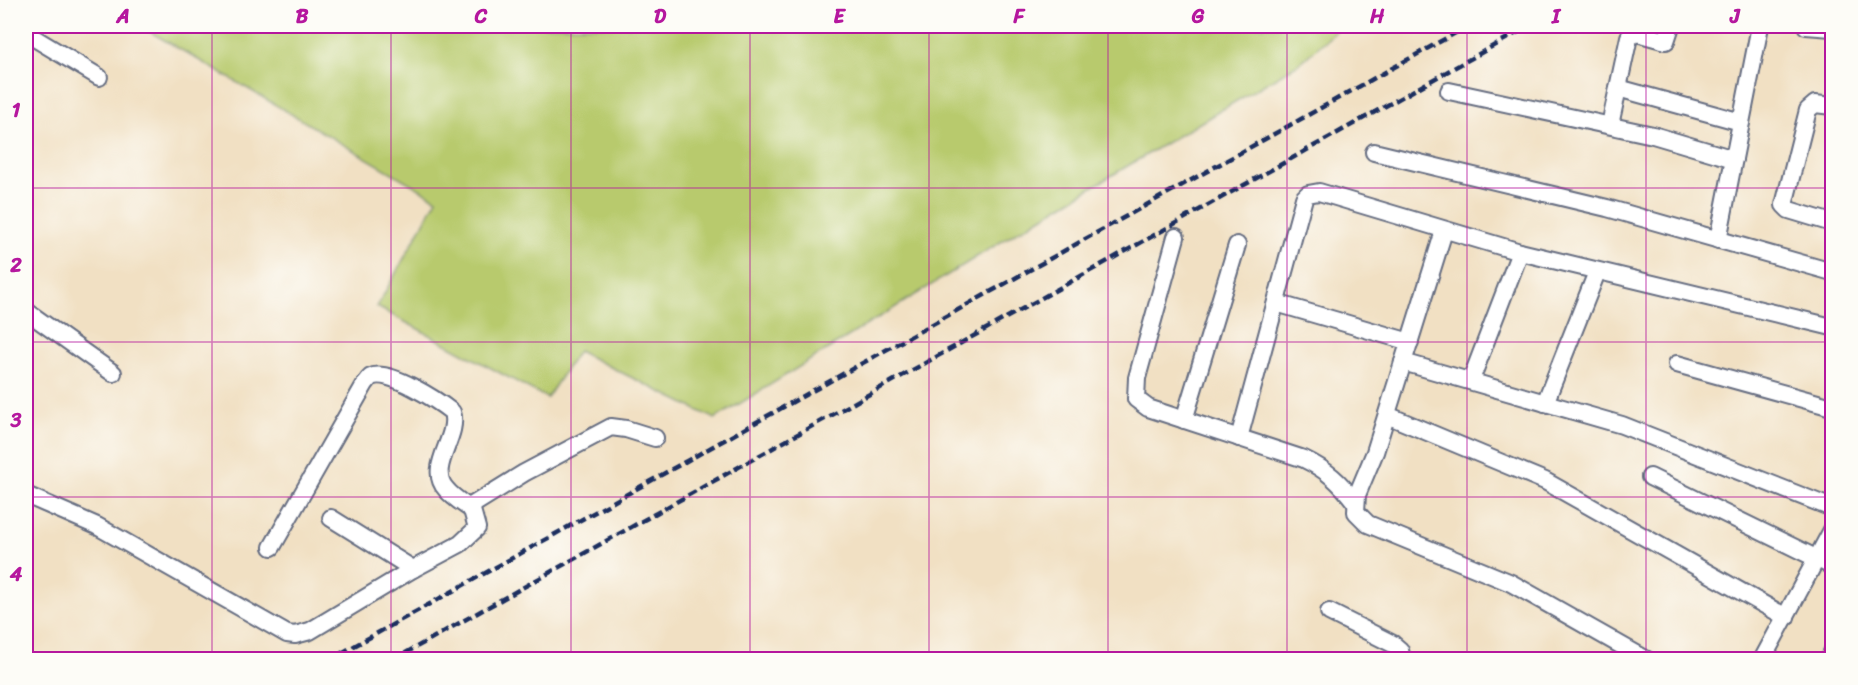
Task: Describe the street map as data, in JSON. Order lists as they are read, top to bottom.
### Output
{
  "grid": {
    "columns": [
      "A",
      "B",
      "C",
      "D",
      "E",
      "F",
      "G",
      "H",
      "I",
      "J"
    ],
    "rows": [
      "1",
      "2",
      "3",
      "4"
    ]
  }
}
